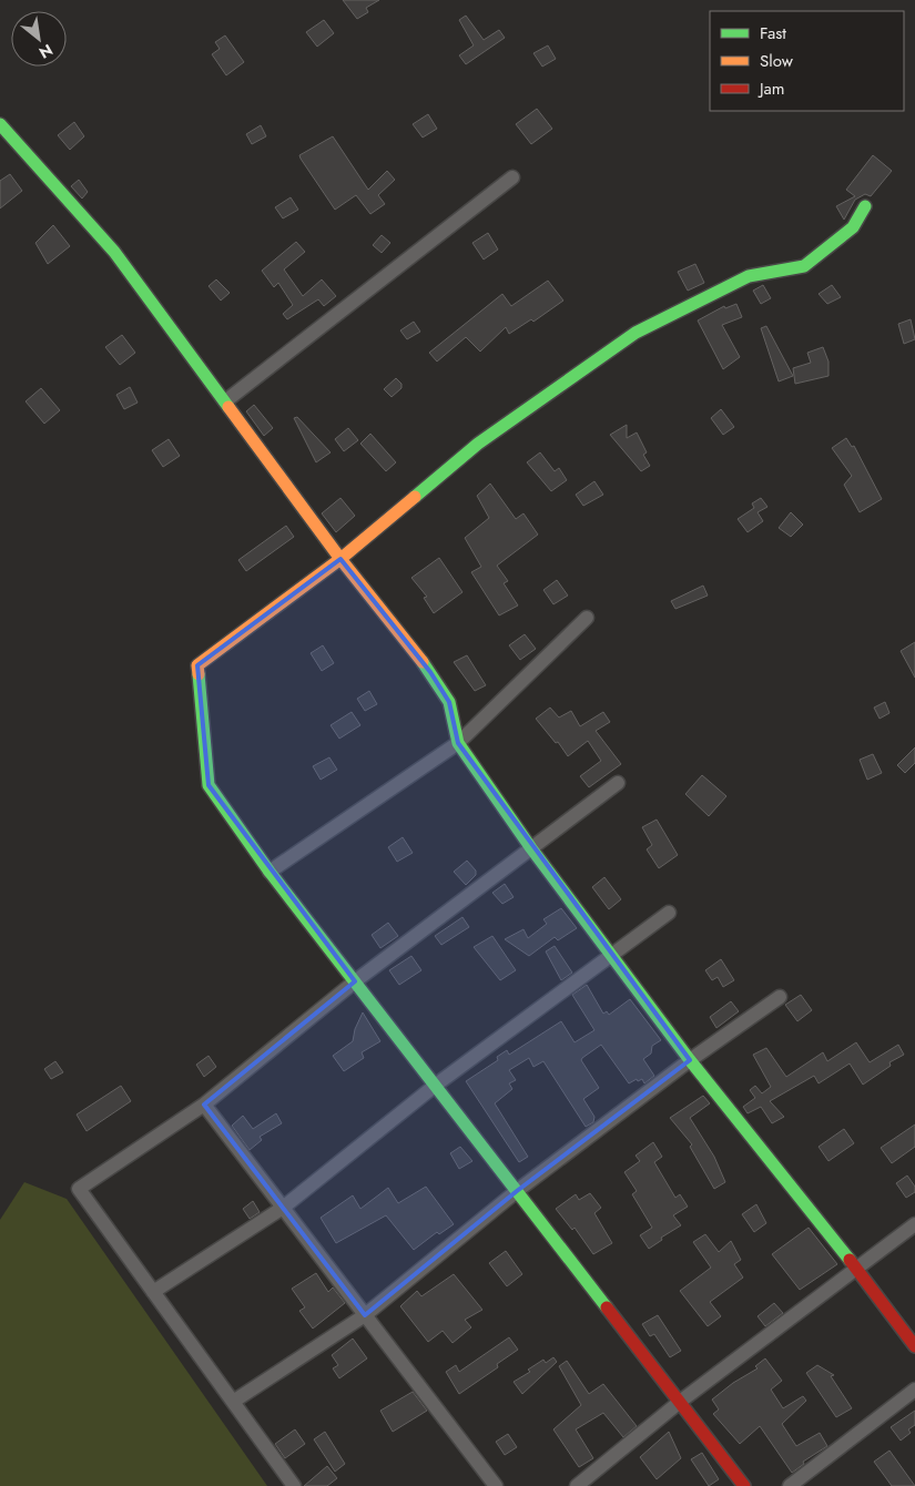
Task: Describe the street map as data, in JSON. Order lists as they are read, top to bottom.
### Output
{
  "legend": ["Fast", "Slow", "Jam"],
  "north": "bottom right"
}
